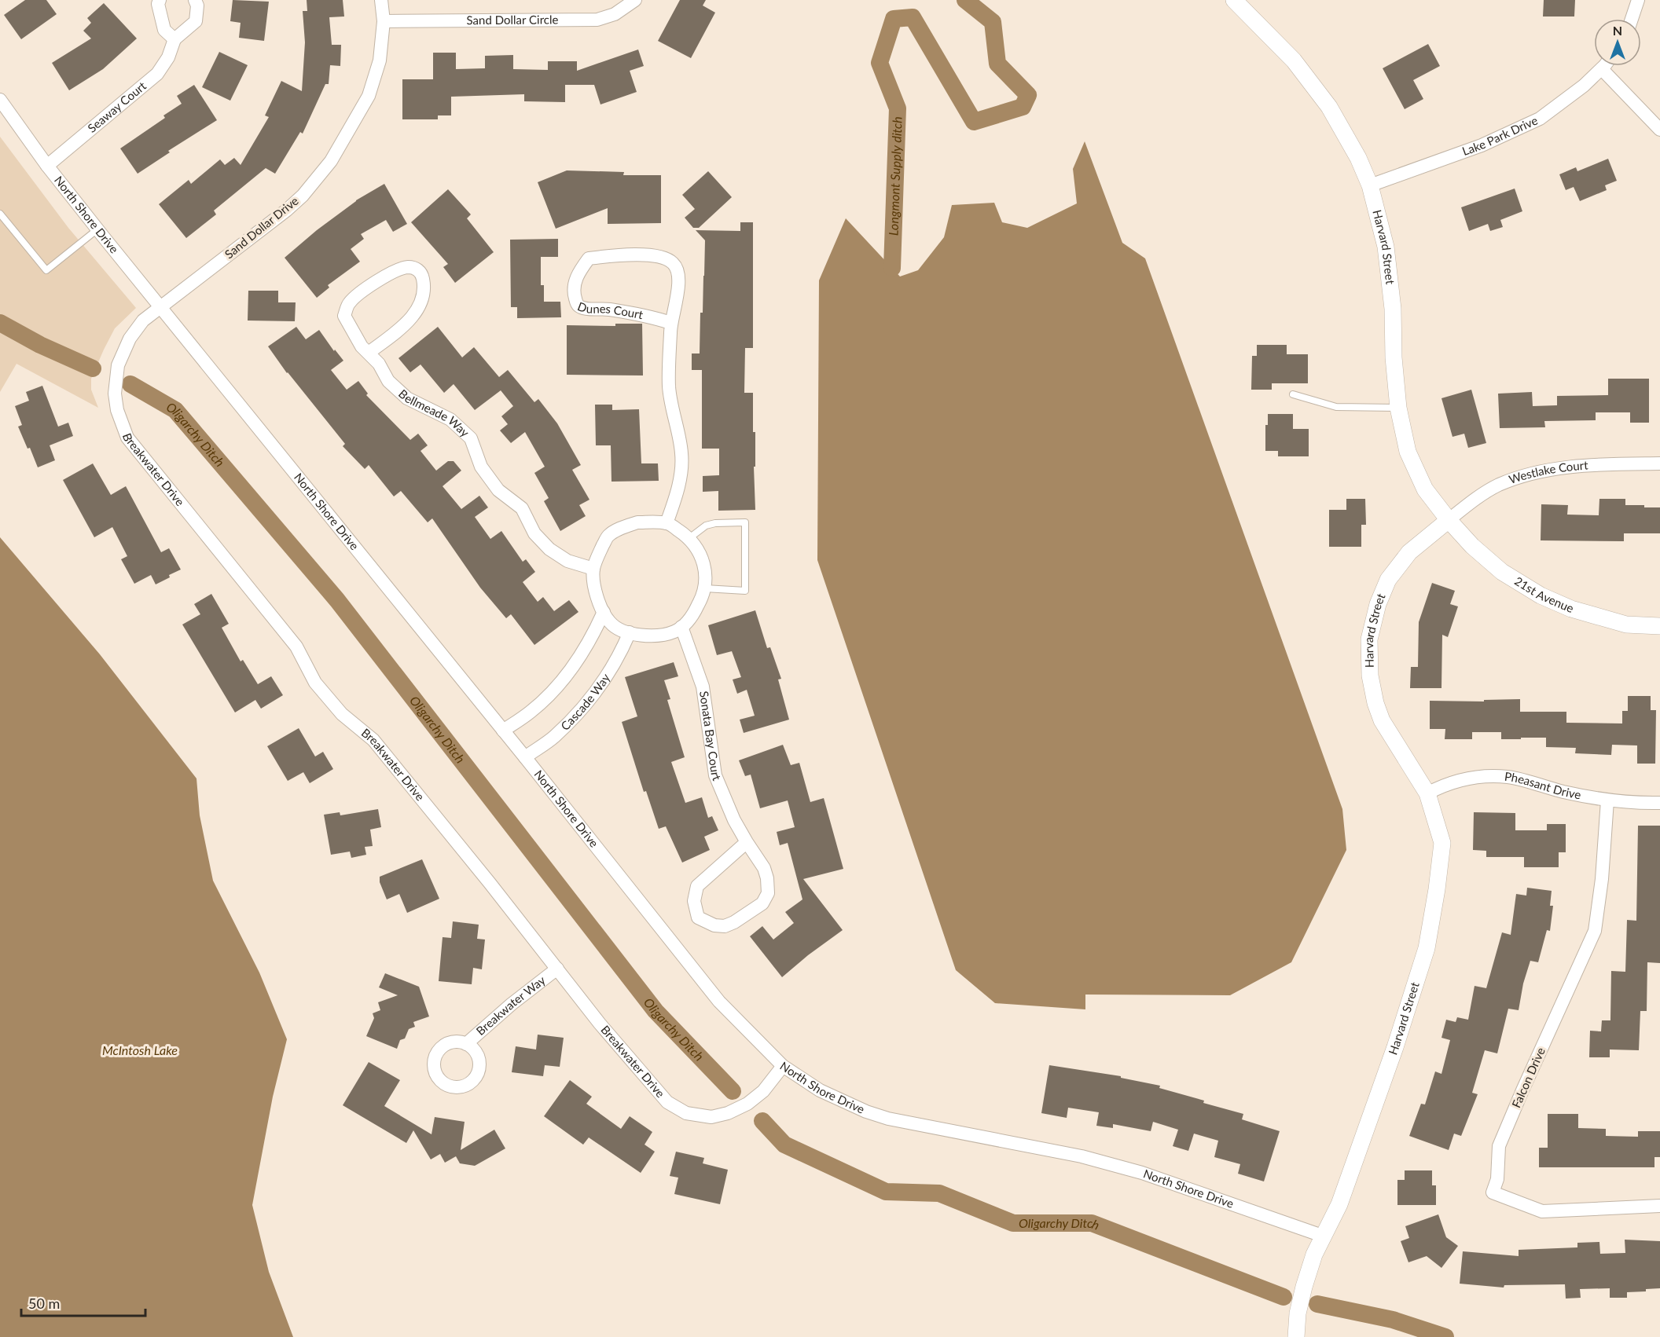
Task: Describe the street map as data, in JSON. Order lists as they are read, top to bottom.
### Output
{
  "streets": {
    "street": [
      "Sand Dollar Circle",
      "Seaway Court",
      "Lake Park Drive",
      "North Shore Drive",
      "Sand Dollar Drive",
      "Harvard Street",
      "Dunes Court",
      "Bellmeade Way",
      "Breakwater Drive",
      "Westlake Court",
      "21st Avenue",
      "Cascade Way",
      "Sonata Bay Court",
      "Pheasant Drive",
      "Breakwater Way",
      "Falcon Drive"
    ]
  },
  "crossings": [
    ["Sand Dollar Circle", "Sand Dollar Drive"],
    ["Seaway Court", "North Shore Drive"],
    ["Lake Park Drive", "Harvard Street"],
    ["North Shore Drive", "Sand Dollar Drive"],
    ["North Shore Drive", "Harvard Street"],
    ["North Shore Drive", "Breakwater Drive"],
    ["North Shore Drive", "Cascade Way"],
    ["Sand Dollar Drive", "Breakwater Drive"],
    ["Harvard Street", "Westlake Court"],
    ["Harvard Street", "21st Avenue"],
    ["Harvard Street", "Pheasant Drive"],
    ["Dunes Court", "Bellmeade Way"],
    ["Dunes Court", "Cascade Way"],
    ["Dunes Court", "Sonata Bay Court"],
    ["Bellmeade Way", "Cascade Way"],
    ["Bellmeade Way", "Sonata Bay Court"],
    ["Breakwater Drive", "Breakwater Way"],
    ["Westlake Court", "21st Avenue"],
    ["Cascade Way", "Sonata Bay Court"],
    ["Pheasant Drive", "Falcon Drive"]
  ],
  "water": ["Longmont Supply ditch", "Oligarchy Ditch", "McIntosh Lake"],
  "scale_bar": "50 m",
  "north": "top"
}
